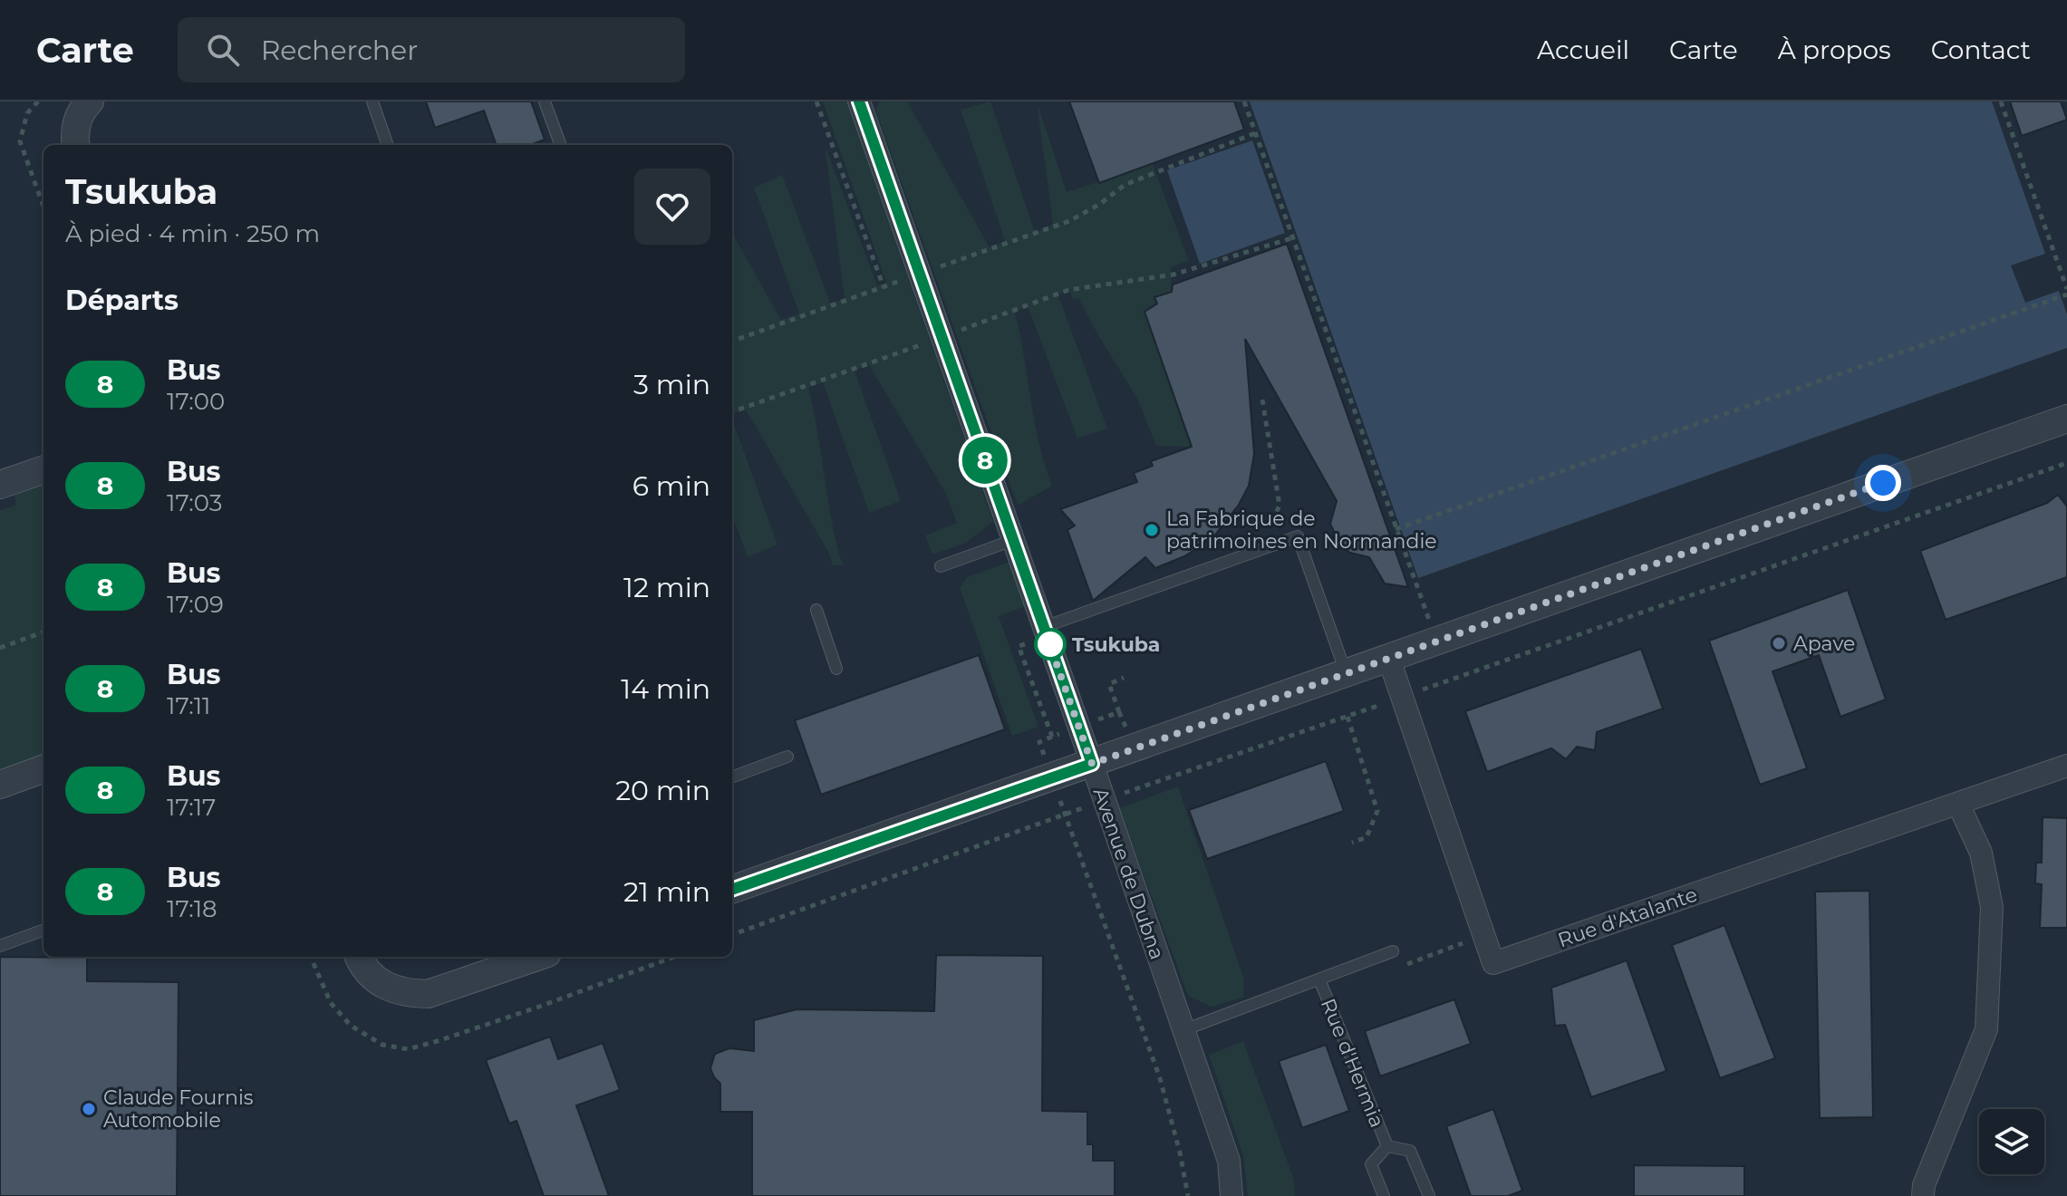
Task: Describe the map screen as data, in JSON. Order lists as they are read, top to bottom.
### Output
{
  "streets": {
    "street": ["Avenue de Dubna", "Rue d'Atalante"],
    "lane": ["Rue d'Hermia"]
  },
  "places": [
    "La Fabrique de patrimoines en Normandie",
    "Apave",
    "Tsukuba",
    "Claude Fournis Automobile"
  ],
  "lines": ["bus line 8"],
  "page": {
    "header": "Carte",
    "search": "Rechercher",
    "nav": [
      "Accueil",
      "Carte",
      "À propos",
      "Contact"
    ],
    "on_map": "8",
    "heading": [
      ["Tsukuba", "À pied · 4 min · 250 m"],
      "Départs"
    ],
    "list": [
      {
        "mark": "8",
        "name": "Bus",
        "note": "17:00",
        "value": "3 min"
      },
      {
        "mark": "8",
        "name": "Bus",
        "note": "17:03",
        "value": "6 min"
      },
      {
        "mark": "8",
        "name": "Bus",
        "note": "17:09",
        "value": "12 min"
      },
      {
        "mark": "8",
        "name": "Bus",
        "note": "17:11",
        "value": "14 min"
      },
      {
        "mark": "8",
        "name": "Bus",
        "note": "17:17",
        "value": "20 min"
      },
      {
        "mark": "8",
        "name": "Bus",
        "note": "17:18",
        "value": "21 min"
      }
    ]
  }
}
